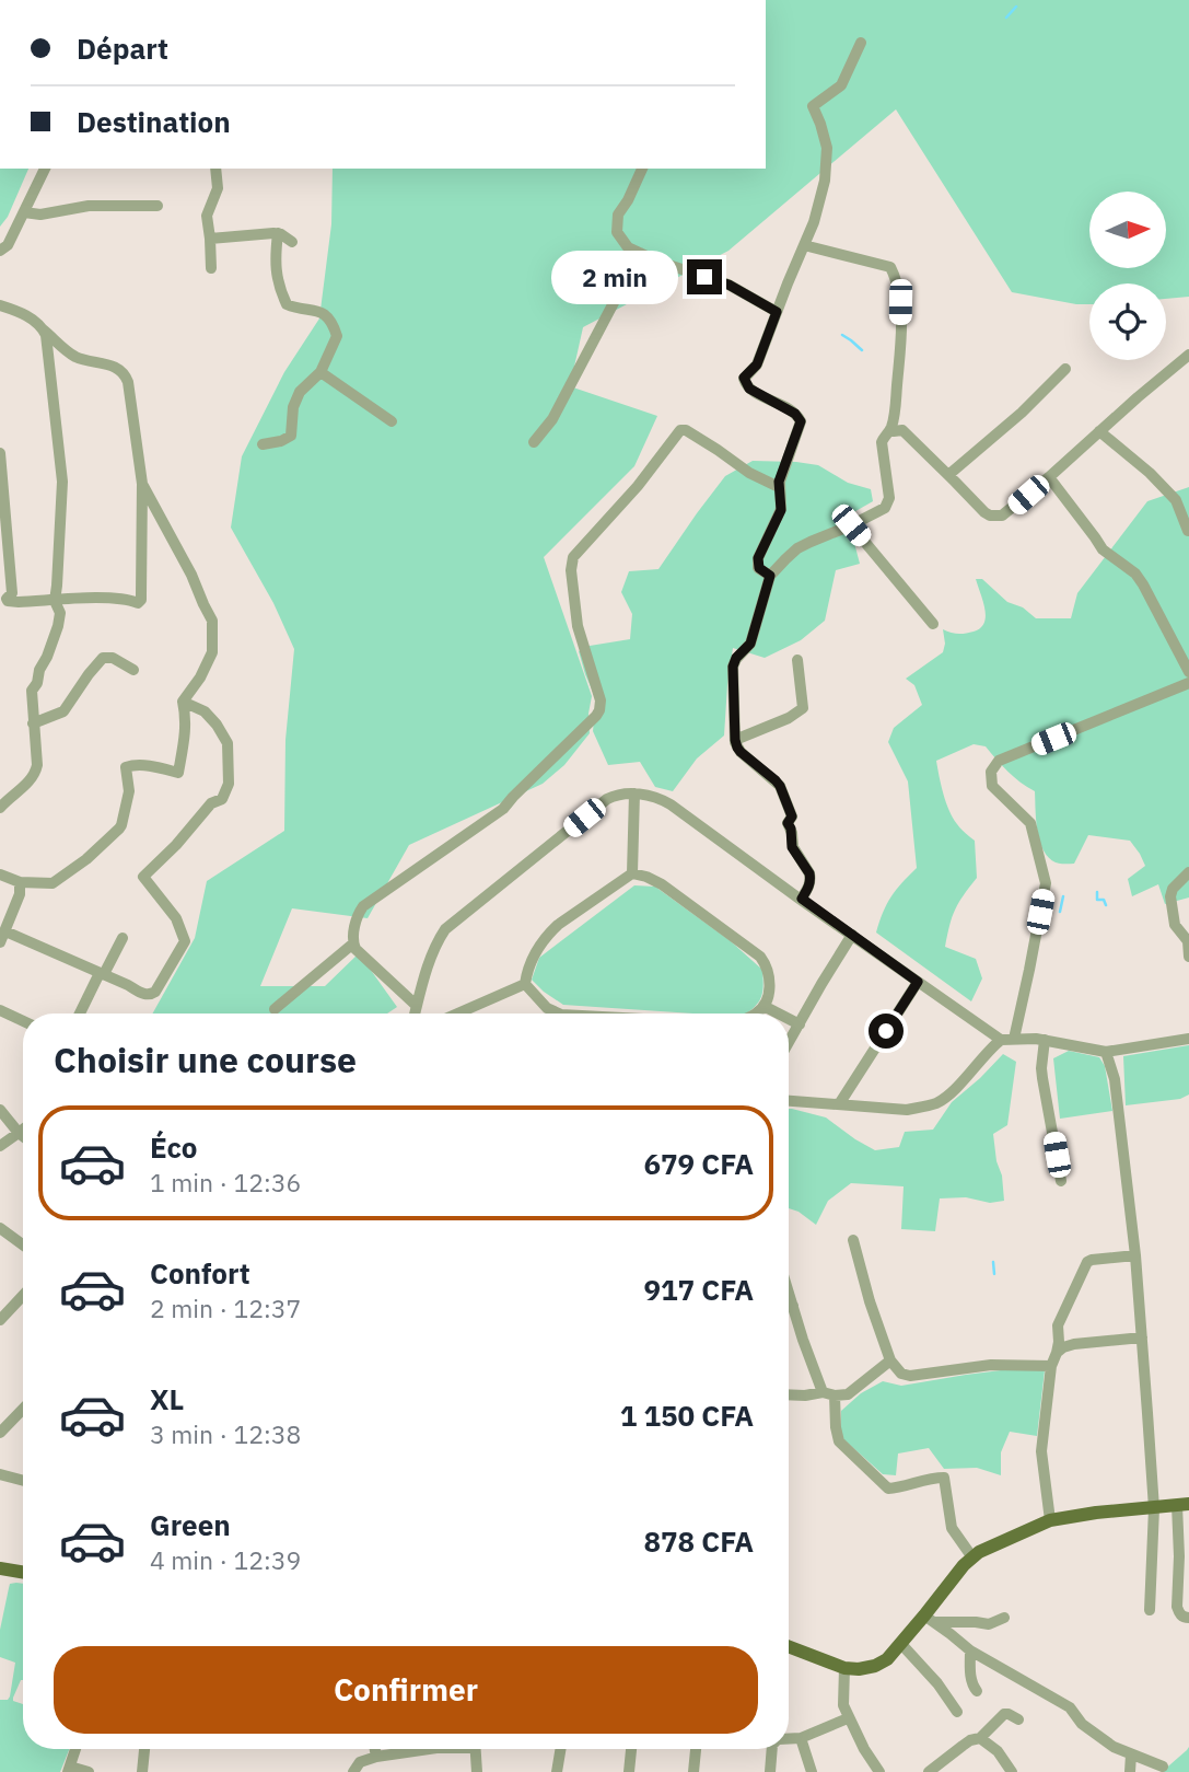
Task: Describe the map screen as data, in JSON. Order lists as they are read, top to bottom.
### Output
{
  "north": "right",
  "page": {
    "banner": ["Départ", "Destination"],
    "bubble": "2 min",
    "heading": "Choisir une course",
    "list": [
      {
        "name": "Éco",
        "note": "1 min · 12:36",
        "value": "679 CFA"
      },
      {
        "name": "Confort",
        "note": "2 min · 12:37",
        "value": "917 CFA"
      },
      {
        "name": "XL",
        "note": "3 min · 12:38",
        "value": "1 150 CFA"
      },
      {
        "name": "Green",
        "note": "4 min · 12:39",
        "value": "878 CFA"
      }
    ],
    "buttons": "Confirmer"
  }
}
